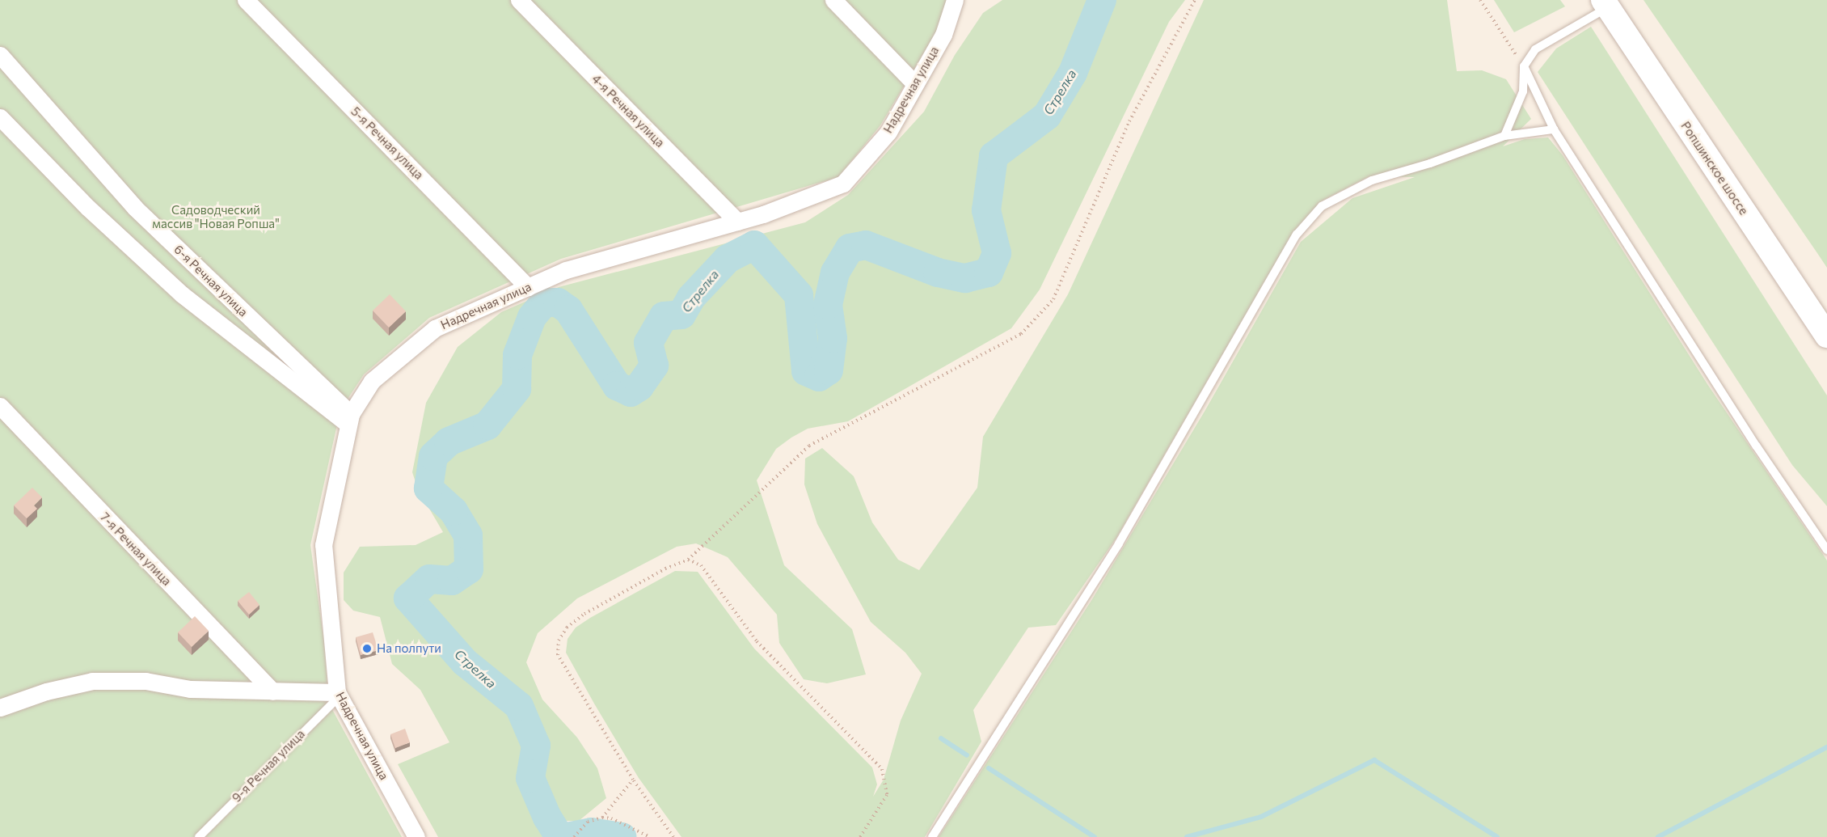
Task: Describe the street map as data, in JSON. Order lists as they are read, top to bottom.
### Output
{
  "streets": {
    "main road": ["Ропшинское шоссе"],
    "street": [
      "Надречная улица",
      "4-я Речная улица",
      "5-я Речная улица",
      "6-я Речная улица",
      "7-я Речная улица"
    ],
    "lane": ["9-я Речная улица"]
  },
  "crossings": [
    ["Надречная улица", "4-я Речная улица"],
    ["Надречная улица", "5-я Речная улица"],
    ["Надречная улица", "6-я Речная улица"],
    ["Надречная улица", "9-я Речная улица"]
  ],
  "water": ["Стрелка"],
  "parks": ["Садоводческий массив \"Новая Ропша\""],
  "places": ["На полпути"]
}
